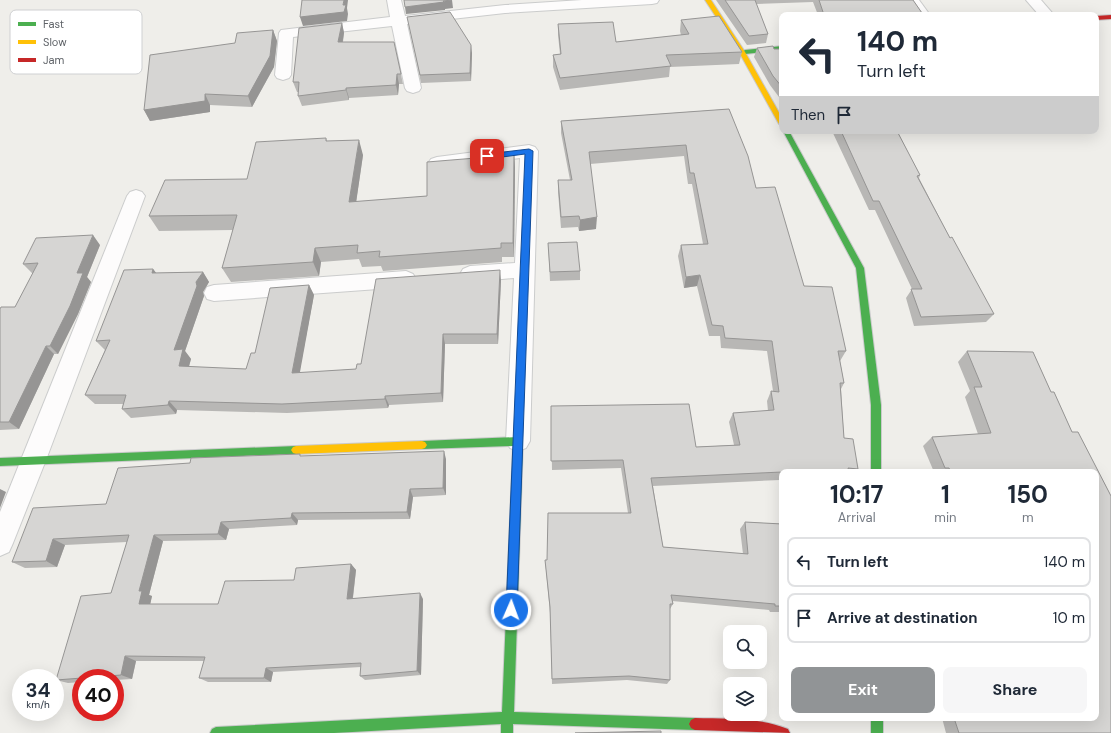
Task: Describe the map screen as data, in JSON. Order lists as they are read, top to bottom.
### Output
{
  "legend": ["Fast", "Slow", "Jam"],
  "page": {
    "turn": ["140 m", "Turn left"],
    "then": "Then",
    "eta": [
      "10:17",
      "Arrival",
      "1",
      "min",
      "150",
      "m"
    ],
    "list": [
      {
        "name": "Turn left",
        "value": "140 m"
      },
      {
        "name": "Arrive at destination",
        "value": "10 m"
      }
    ],
    "buttons": ["Exit", "Share"],
    "speed": "34 km/h",
    "limit": "40"
  }
}
